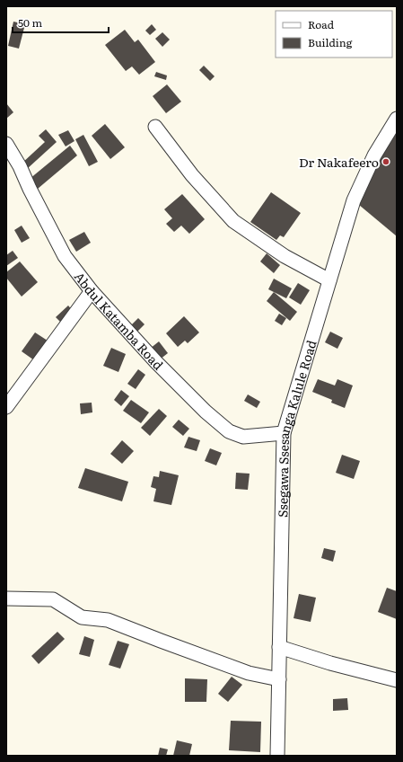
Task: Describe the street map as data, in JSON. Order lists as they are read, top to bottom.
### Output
{
  "streets": {
    "street": ["Abdul Katamba Road", "Ssegawa Ssesanga Kalule Road"]
  },
  "crossings": [
    ["Abdul Katamba Road", "Ssegawa Ssesanga Kalule Road"]
  ],
  "places": ["Dr Nakafeero"],
  "legend": ["Road", "Building"],
  "scale_bar": "50 m"
}
